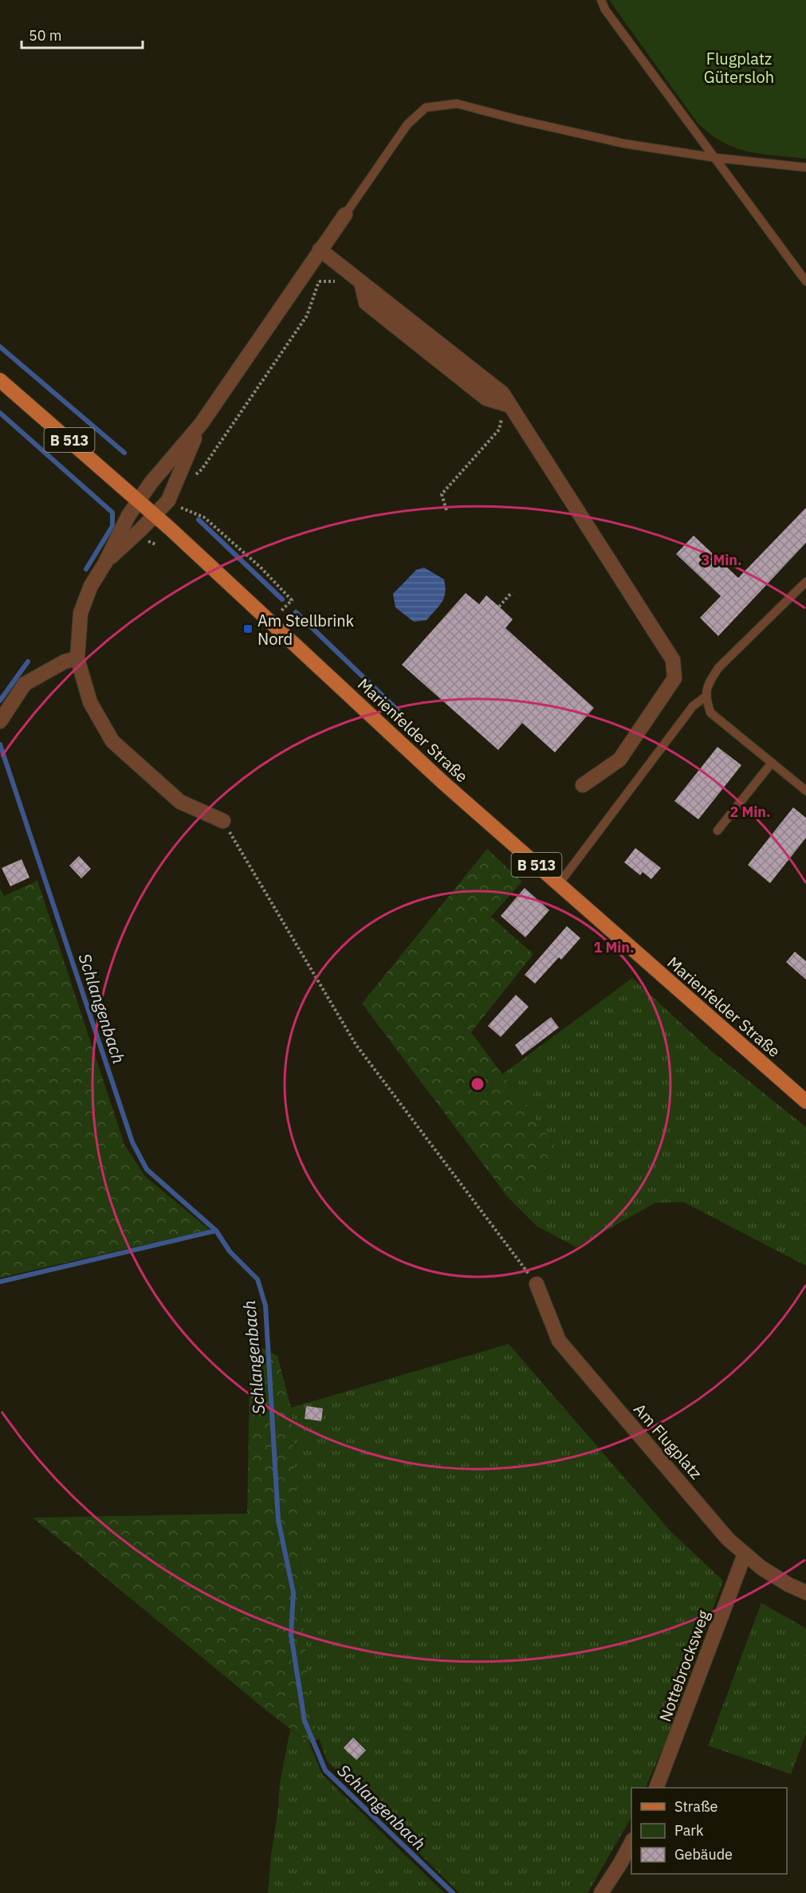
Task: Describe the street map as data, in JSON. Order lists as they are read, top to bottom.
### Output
{
  "streets": {
    "main road": ["B 513", "Marienfelder Straße"],
    "street": ["Am Flugplatz", "Nottebrocksweg"]
  },
  "crossings": [
    ["Am Flugplatz", "Nottebrocksweg"]
  ],
  "water": ["Schlangenbach"],
  "parks": ["Flugplatz Gütersloh"],
  "places": {
    "transit": ["Am Stellbrink Nord"]
  },
  "legend": ["Straße", "Park", "Gebäude"],
  "scale_bar": "50 m",
  "rings": ["3 Min.", "2 Min.", "1 Min."]
}
